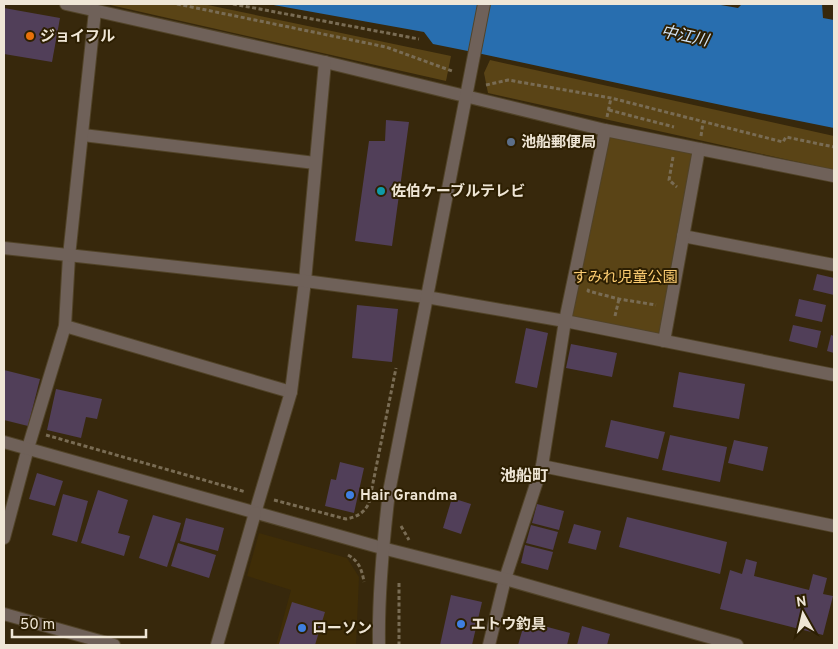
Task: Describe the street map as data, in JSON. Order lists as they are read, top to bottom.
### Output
{
  "districts": ["池船町"],
  "water": ["中江川"],
  "parks": ["すみれ児童公園"],
  "places": [
    "ジョイフル",
    "池船郵便局",
    "佐伯ケーブルテレビ",
    "Hair Grandma",
    "エトウ釣具",
    "ローソン"
  ],
  "scale_bar": "50 m",
  "north": "top"
}
